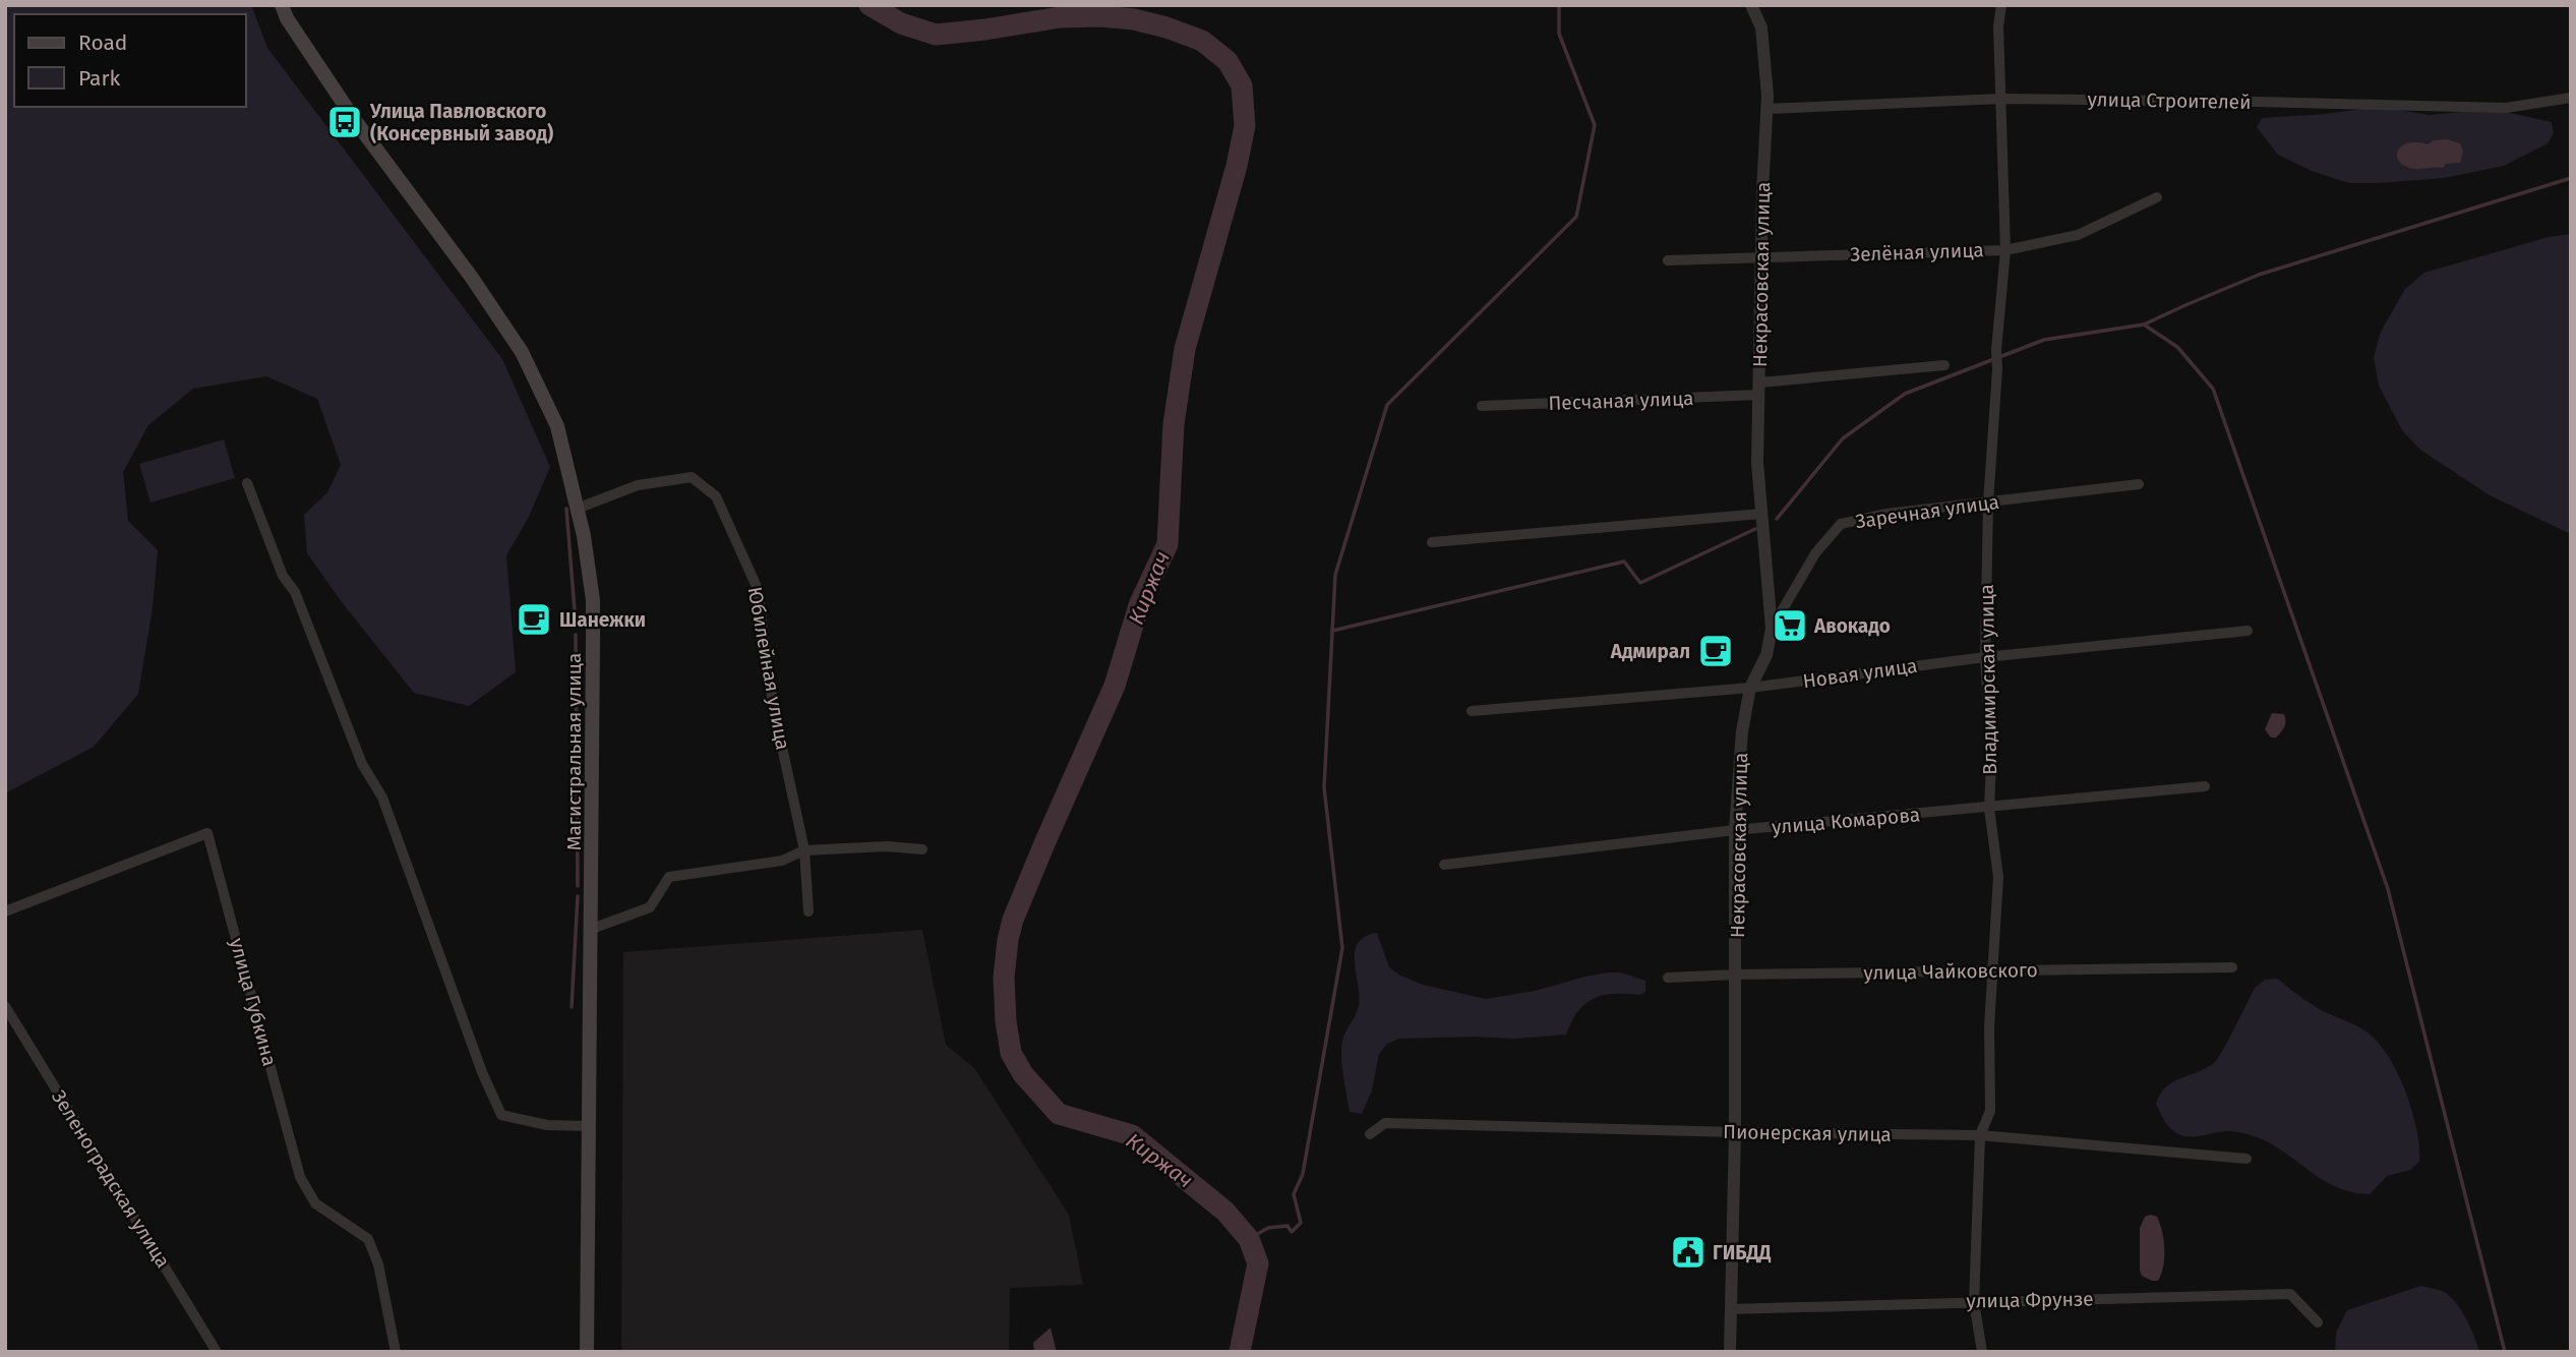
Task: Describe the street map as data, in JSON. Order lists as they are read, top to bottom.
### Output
{
  "streets": {
    "main road": ["Магистральная улица"],
    "street": [
      "улица Строителей",
      "Зелёная улица",
      "Некрасовская улица",
      "Песчаная улица",
      "Заречная улица",
      "Юбилейная улица",
      "Новая улица",
      "Владимирская улица",
      "улица Комарова",
      "улица Чайковского",
      "улица Губкина",
      "Пионерская улица",
      "Зеленоградская улица",
      "улица Фрунзе"
    ]
  },
  "crossings": [
    ["улица Строителей", "Некрасовская улица"],
    ["улица Строителей", "Владимирская улица"],
    ["Зелёная улица", "Некрасовская улица"],
    ["Зелёная улица", "Владимирская улица"],
    ["Некрасовская улица", "Песчаная улица"],
    ["Некрасовская улица", "Заречная улица"],
    ["Некрасовская улица", "Новая улица"],
    ["Некрасовская улица", "улица Комарова"],
    ["Некрасовская улица", "улица Чайковского"],
    ["Некрасовская улица", "Пионерская улица"],
    ["Некрасовская улица", "улица Фрунзе"],
    ["Заречная улица", "Владимирская улица"],
    ["Юбилейная улица", "Магистральная улица"],
    ["Новая улица", "Владимирская улица"],
    ["Владимирская улица", "улица Комарова"],
    ["Владимирская улица", "улица Чайковского"],
    ["Владимирская улица", "Пионерская улица"],
    ["Владимирская улица", "улица Фрунзе"]
  ],
  "water": ["Киржач"],
  "places": {
    "bus stop": ["Улица Павловского (Консервный завод)"],
    "cafe": ["Шанежки", "Адмирал"],
    "supermarket": ["Авокадо"],
    "public building": ["ГИБДД"]
  },
  "legend": ["Road", "Park"]
}
